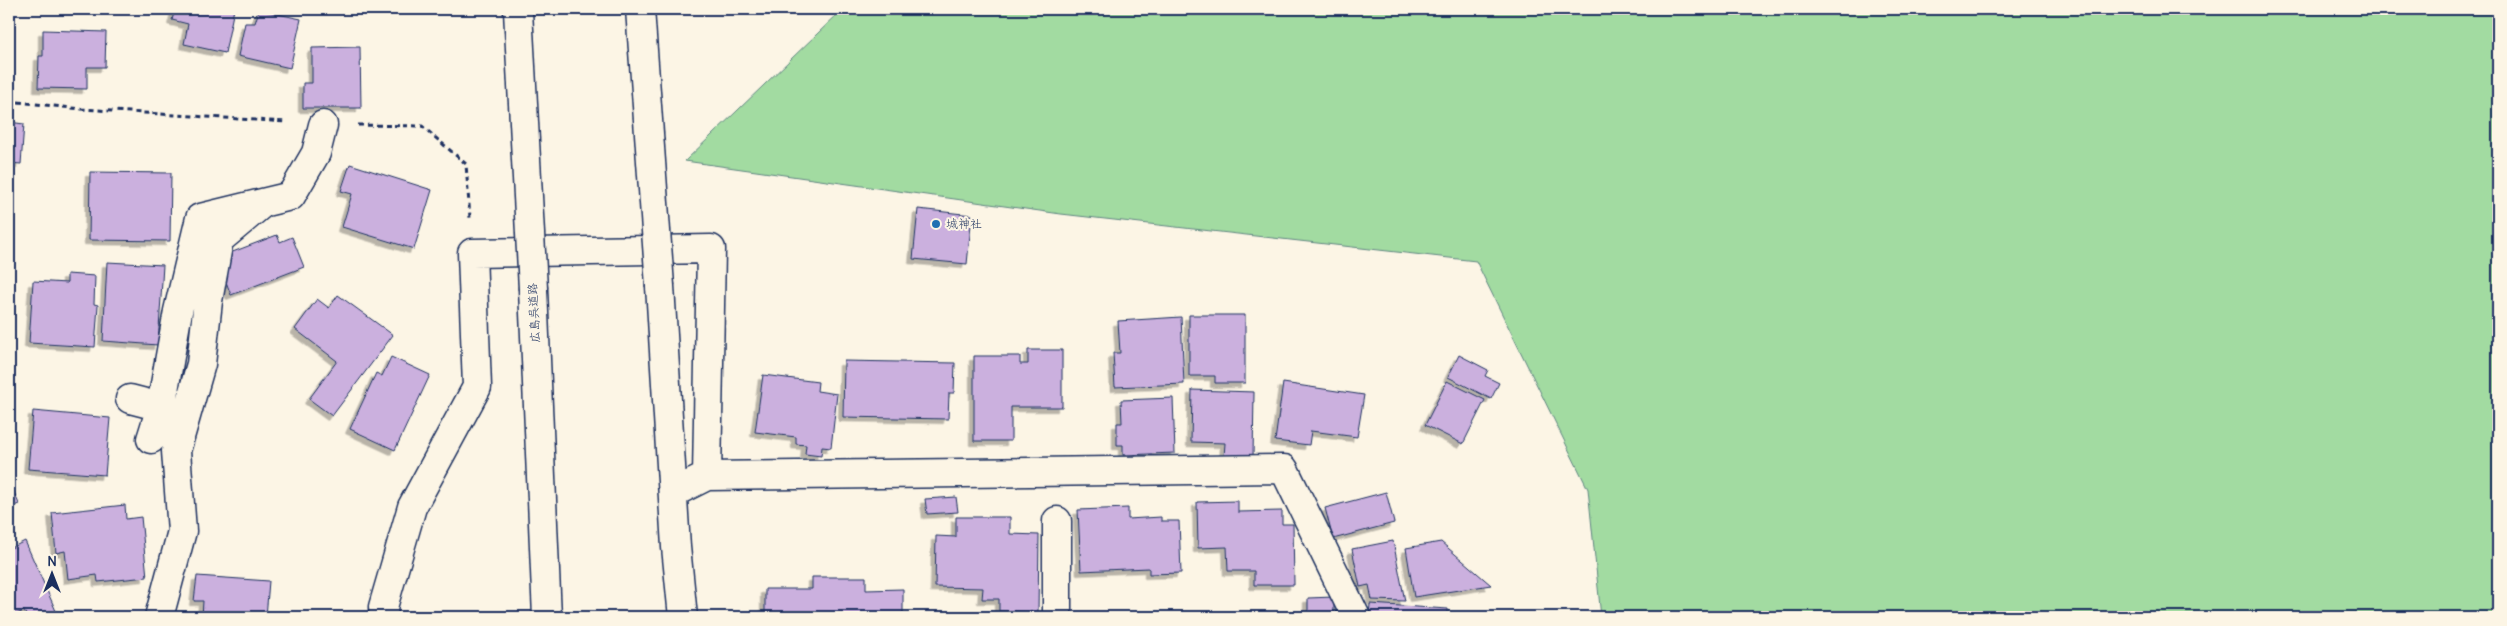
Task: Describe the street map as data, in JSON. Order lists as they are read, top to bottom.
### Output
{
  "streets": {
    "main road": ["広島呉道路"]
  },
  "places": ["城神社"],
  "north": "top"
}
